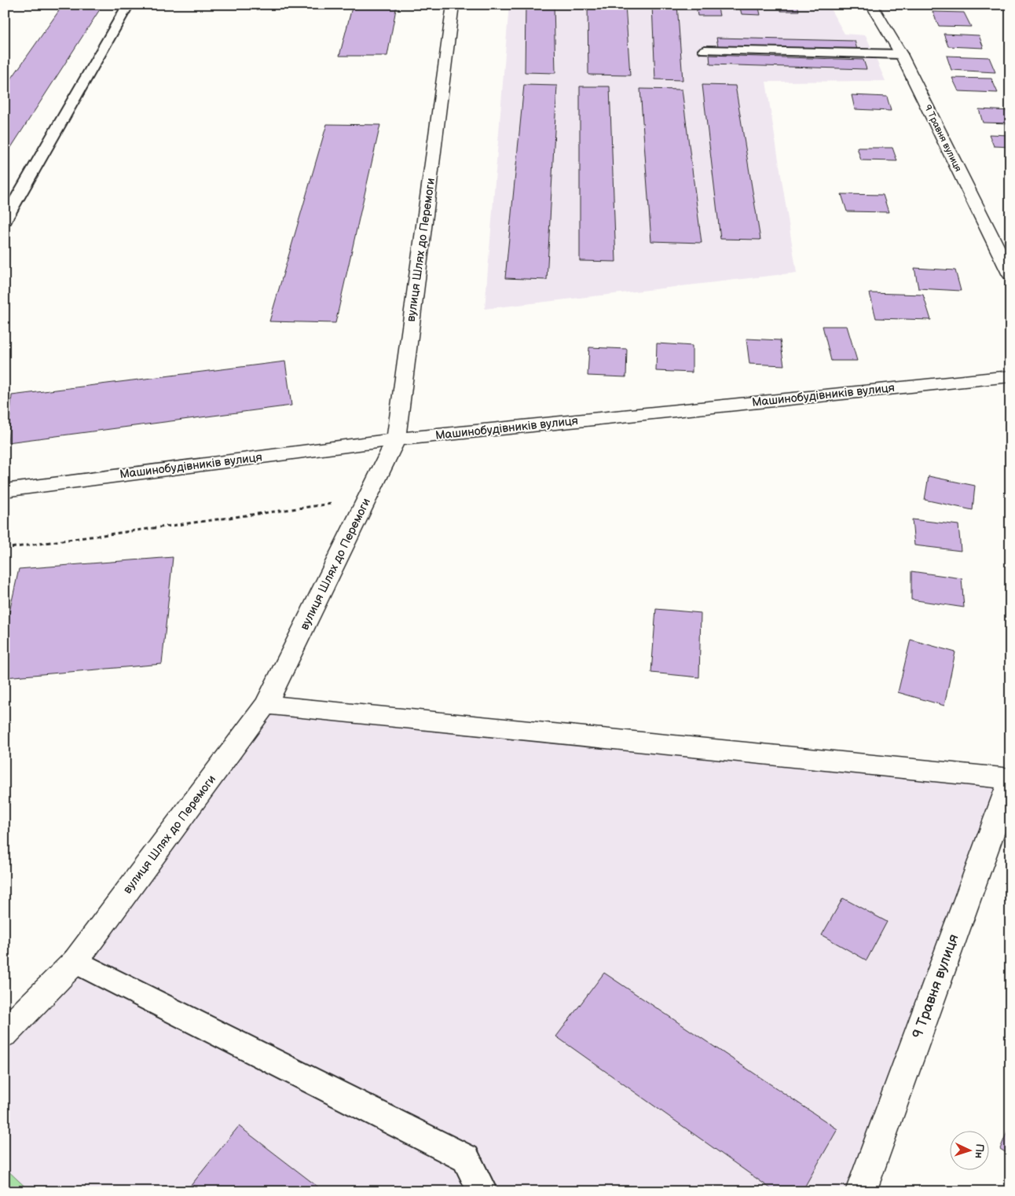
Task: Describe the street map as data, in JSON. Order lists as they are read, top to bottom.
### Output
{
  "streets": {
    "street": ["9 Травня вулиця", "вулиця Шлях до Перемоги", "Машинобудівників вулиця"]
  },
  "crossings": [
    ["вулиця Шлях до Перемоги", "Машинобудівників вулиця"]
  ],
  "north": "right"
}
